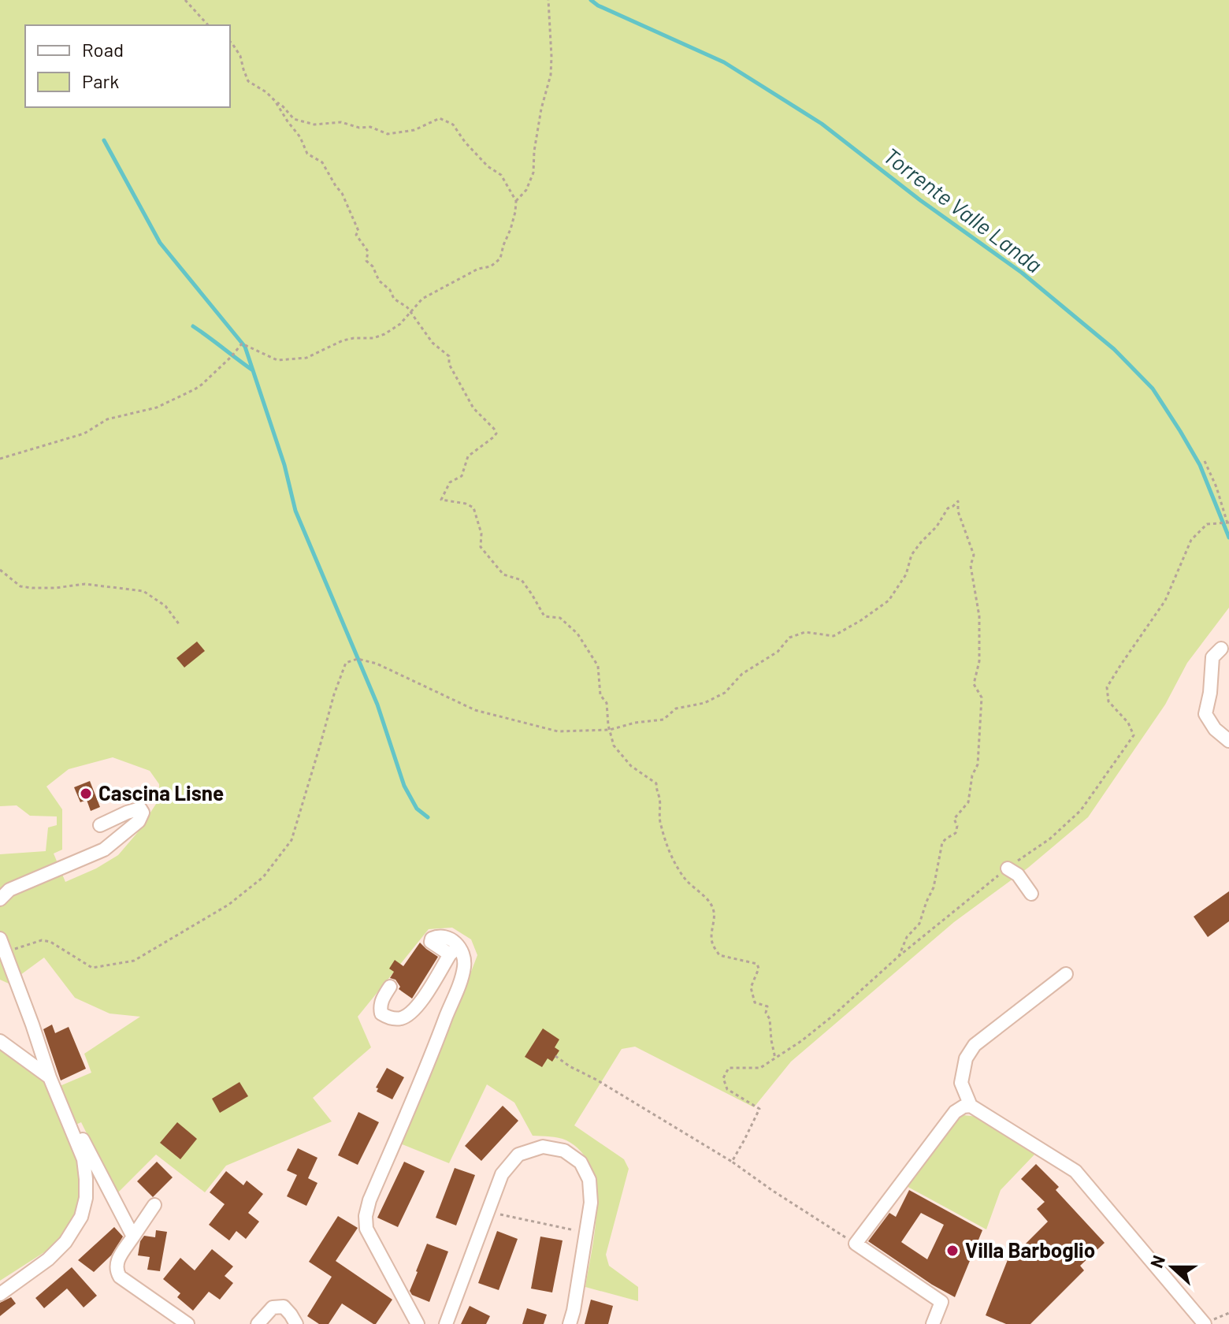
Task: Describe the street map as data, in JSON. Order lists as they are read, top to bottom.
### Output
{
  "water": ["Torrente Valle Landa"],
  "places": ["Cascina Lisne", "Villa Barboglio"],
  "legend": ["Road", "Park"],
  "north": "left"
}
